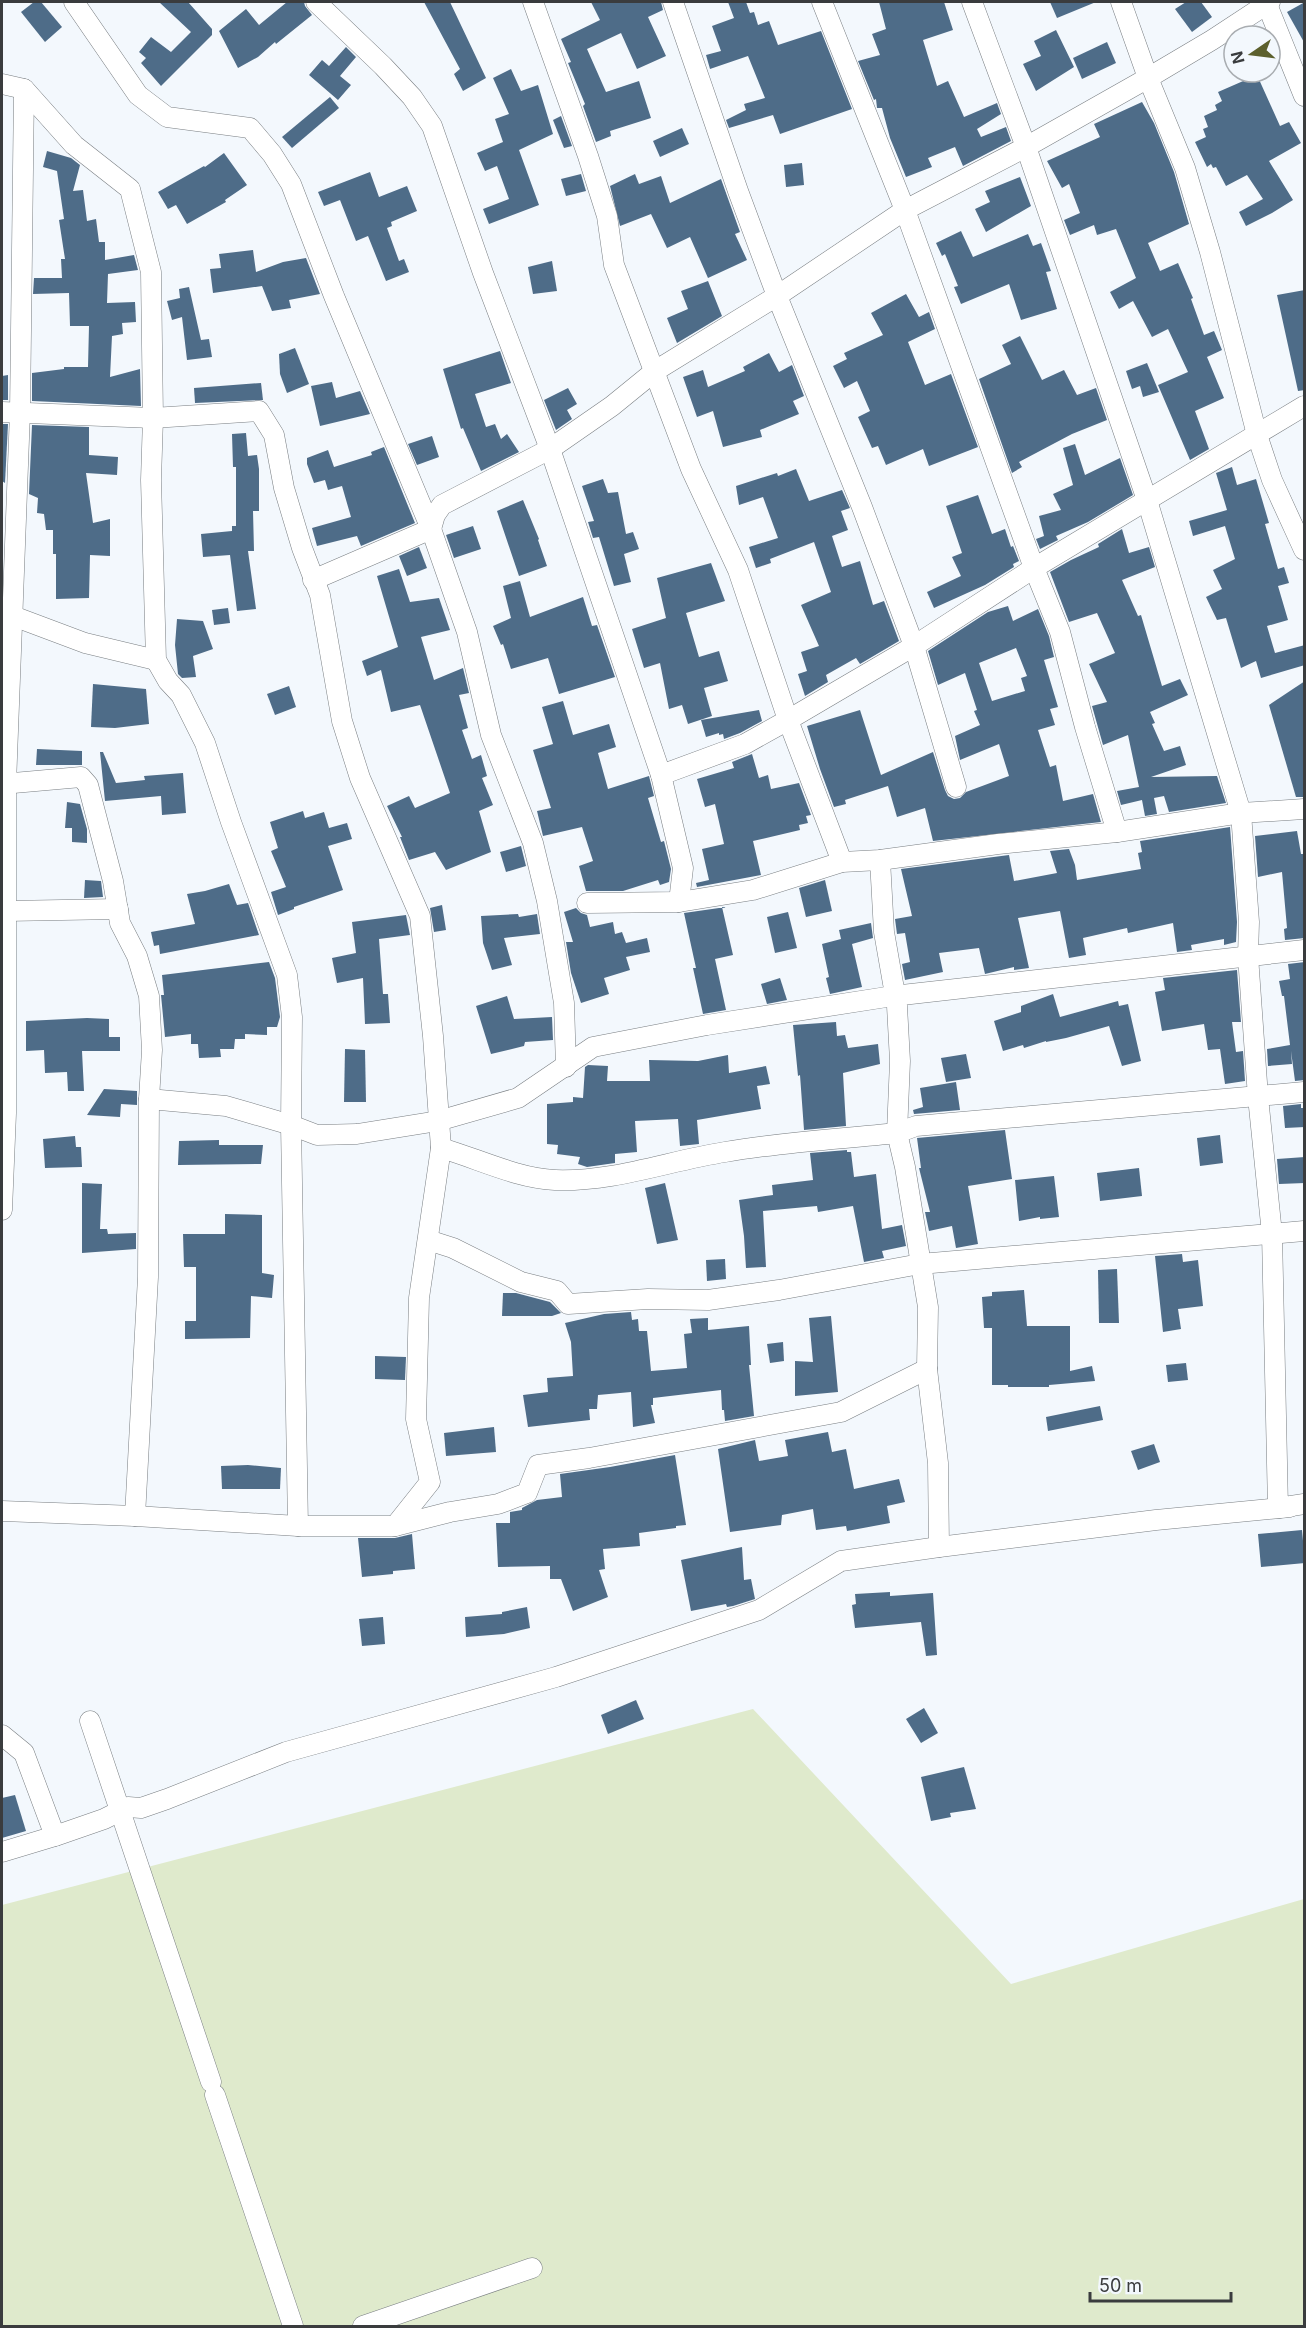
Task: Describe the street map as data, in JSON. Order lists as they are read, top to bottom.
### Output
{
  "scale_bar": "50 m",
  "north": "left"
}
